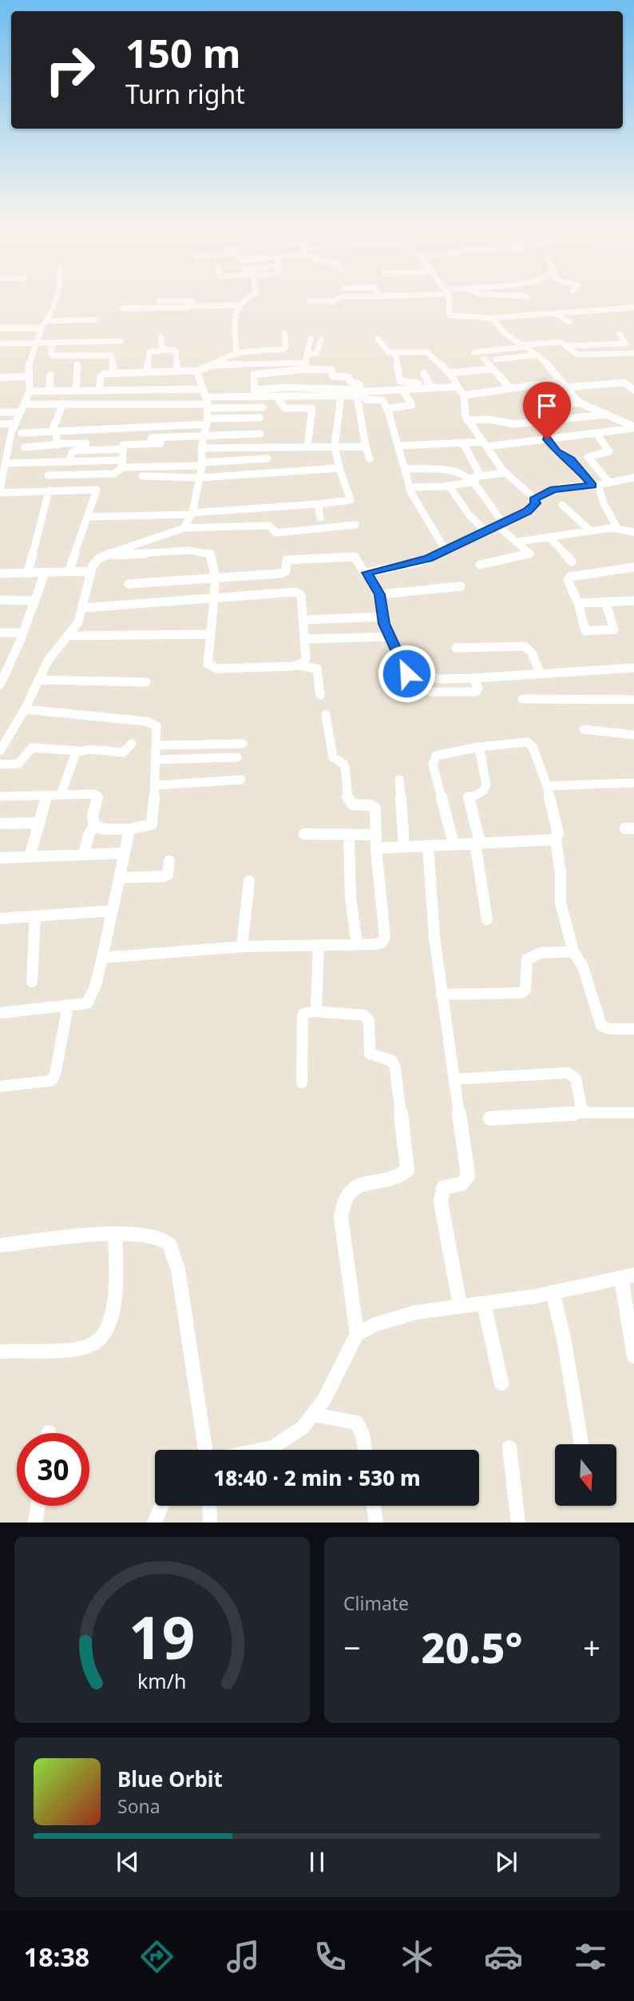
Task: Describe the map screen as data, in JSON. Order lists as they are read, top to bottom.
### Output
{
  "north": "bottom",
  "page": {
    "turn": ["150 m", "Turn right"],
    "limit": "30",
    "trip": "18:40 · 2 min · 530 m",
    "tile": "Climate",
    "heat": ["−", "20.5°", "+"],
    "song": ["Blue Orbit", "Sona"],
    "tabs": "18:38",
    "gauge": ["19", "km/h"]
  }
}
